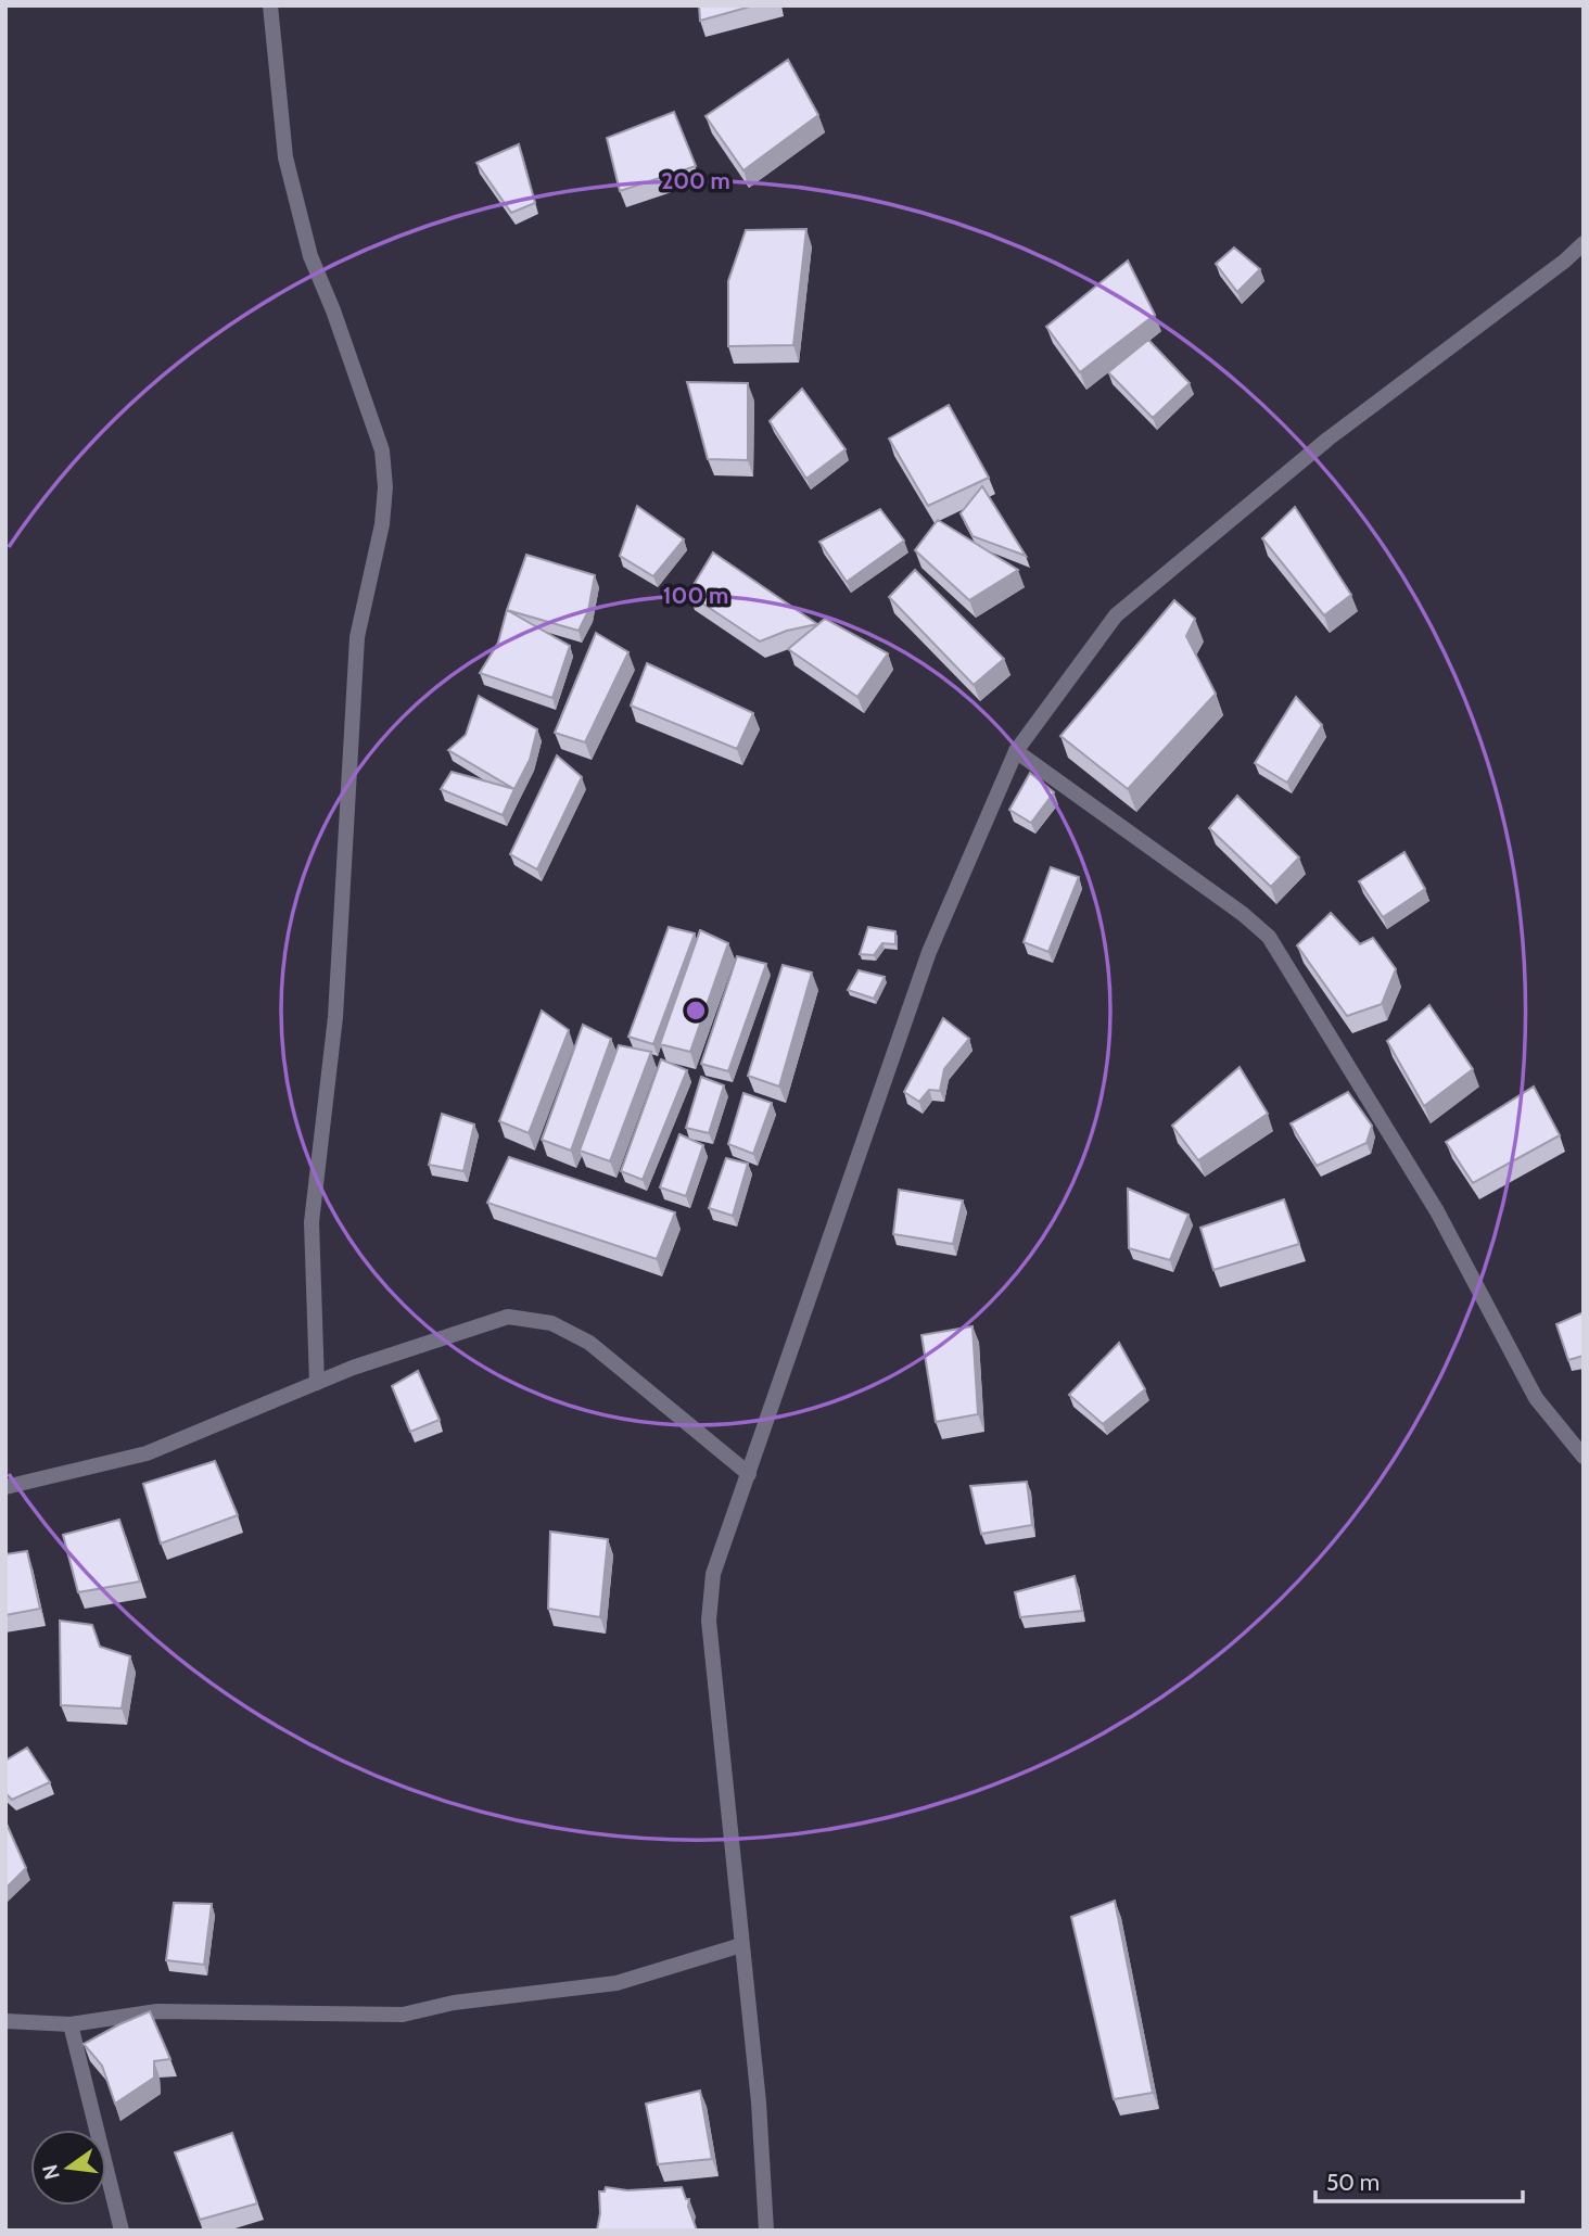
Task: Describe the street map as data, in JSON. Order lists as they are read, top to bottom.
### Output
{
  "scale_bar": "50 m",
  "north": "left",
  "rings": ["200 m", "100 m"]
}
